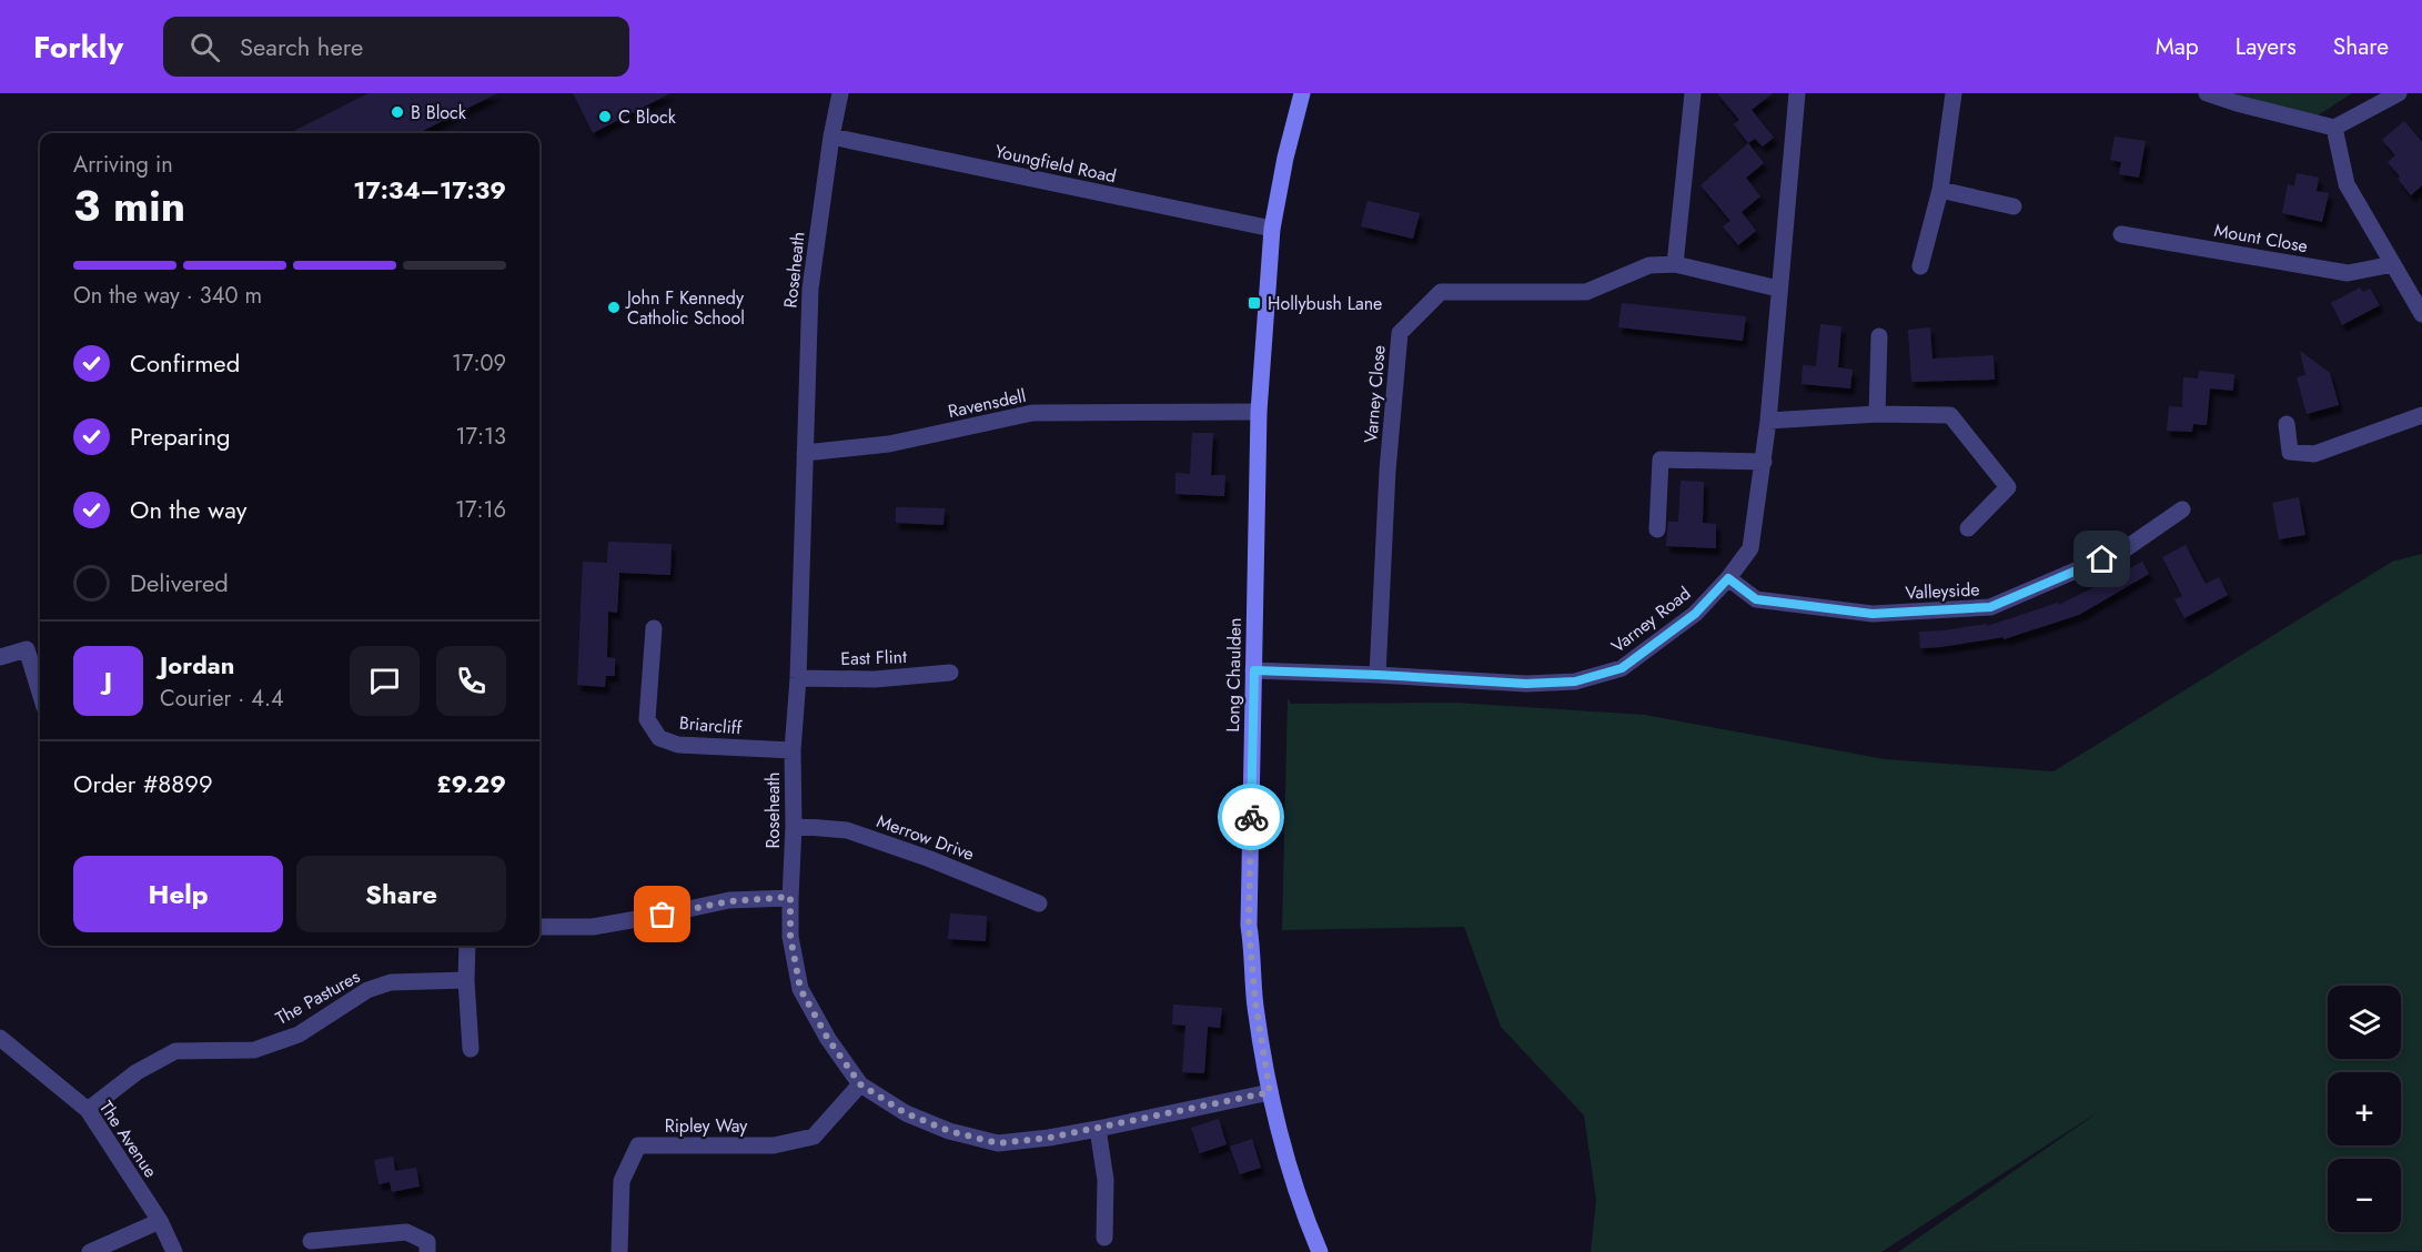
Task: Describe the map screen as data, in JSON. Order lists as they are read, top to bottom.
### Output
{
  "streets": {
    "street": [
      "Youngfield Road",
      "Mount Close",
      "Roseheath",
      "Varney Close",
      "Ravensdell",
      "Valleyside",
      "Varney Road",
      "East Flint",
      "Long Chaulden",
      "Briarcliff",
      "Merrow Drive",
      "The Pastures",
      "Ripley Way",
      "The Avenue"
    ]
  },
  "crossings": [
    ["Youngfield Road", "Roseheath"],
    ["Youngfield Road", "Long Chaulden"],
    ["Roseheath", "Ravensdell"],
    ["Roseheath", "East Flint"],
    ["Roseheath", "Long Chaulden"],
    ["Roseheath", "Briarcliff"],
    ["Roseheath", "Merrow Drive"],
    ["Roseheath", "Ripley Way"],
    ["Varney Close", "Varney Road"],
    ["Ravensdell", "Long Chaulden"],
    ["Valleyside", "Varney Road"],
    ["Varney Road", "Long Chaulden"],
    ["The Pastures", "The Avenue"]
  ],
  "places": {
    "other": ["B Block", "C Block", "John F Kennedy Catholic School"],
    "transit": ["Hollybush Lane"]
  },
  "page": {
    "header": "Forkly",
    "search": "Search here",
    "nav": ["Map", "Layers", "Share"],
    "heading": ["3 min", "Arriving in", "17:34–17:39"],
    "panel": [
      "Jordan",
      "Courier · 4.4",
      "Order #8899",
      "£9.29"
    ],
    "bar": "On the way · 340 m",
    "list": [
      ["Confirmed", "17:09"],
      ["Preparing", "17:13"],
      ["On the way", "17:16"],
      "Delivered"
    ],
    "round": "J",
    "buttons": ["Help", "Share"],
    "map_buttons": ["+", "−"]
  }
}
